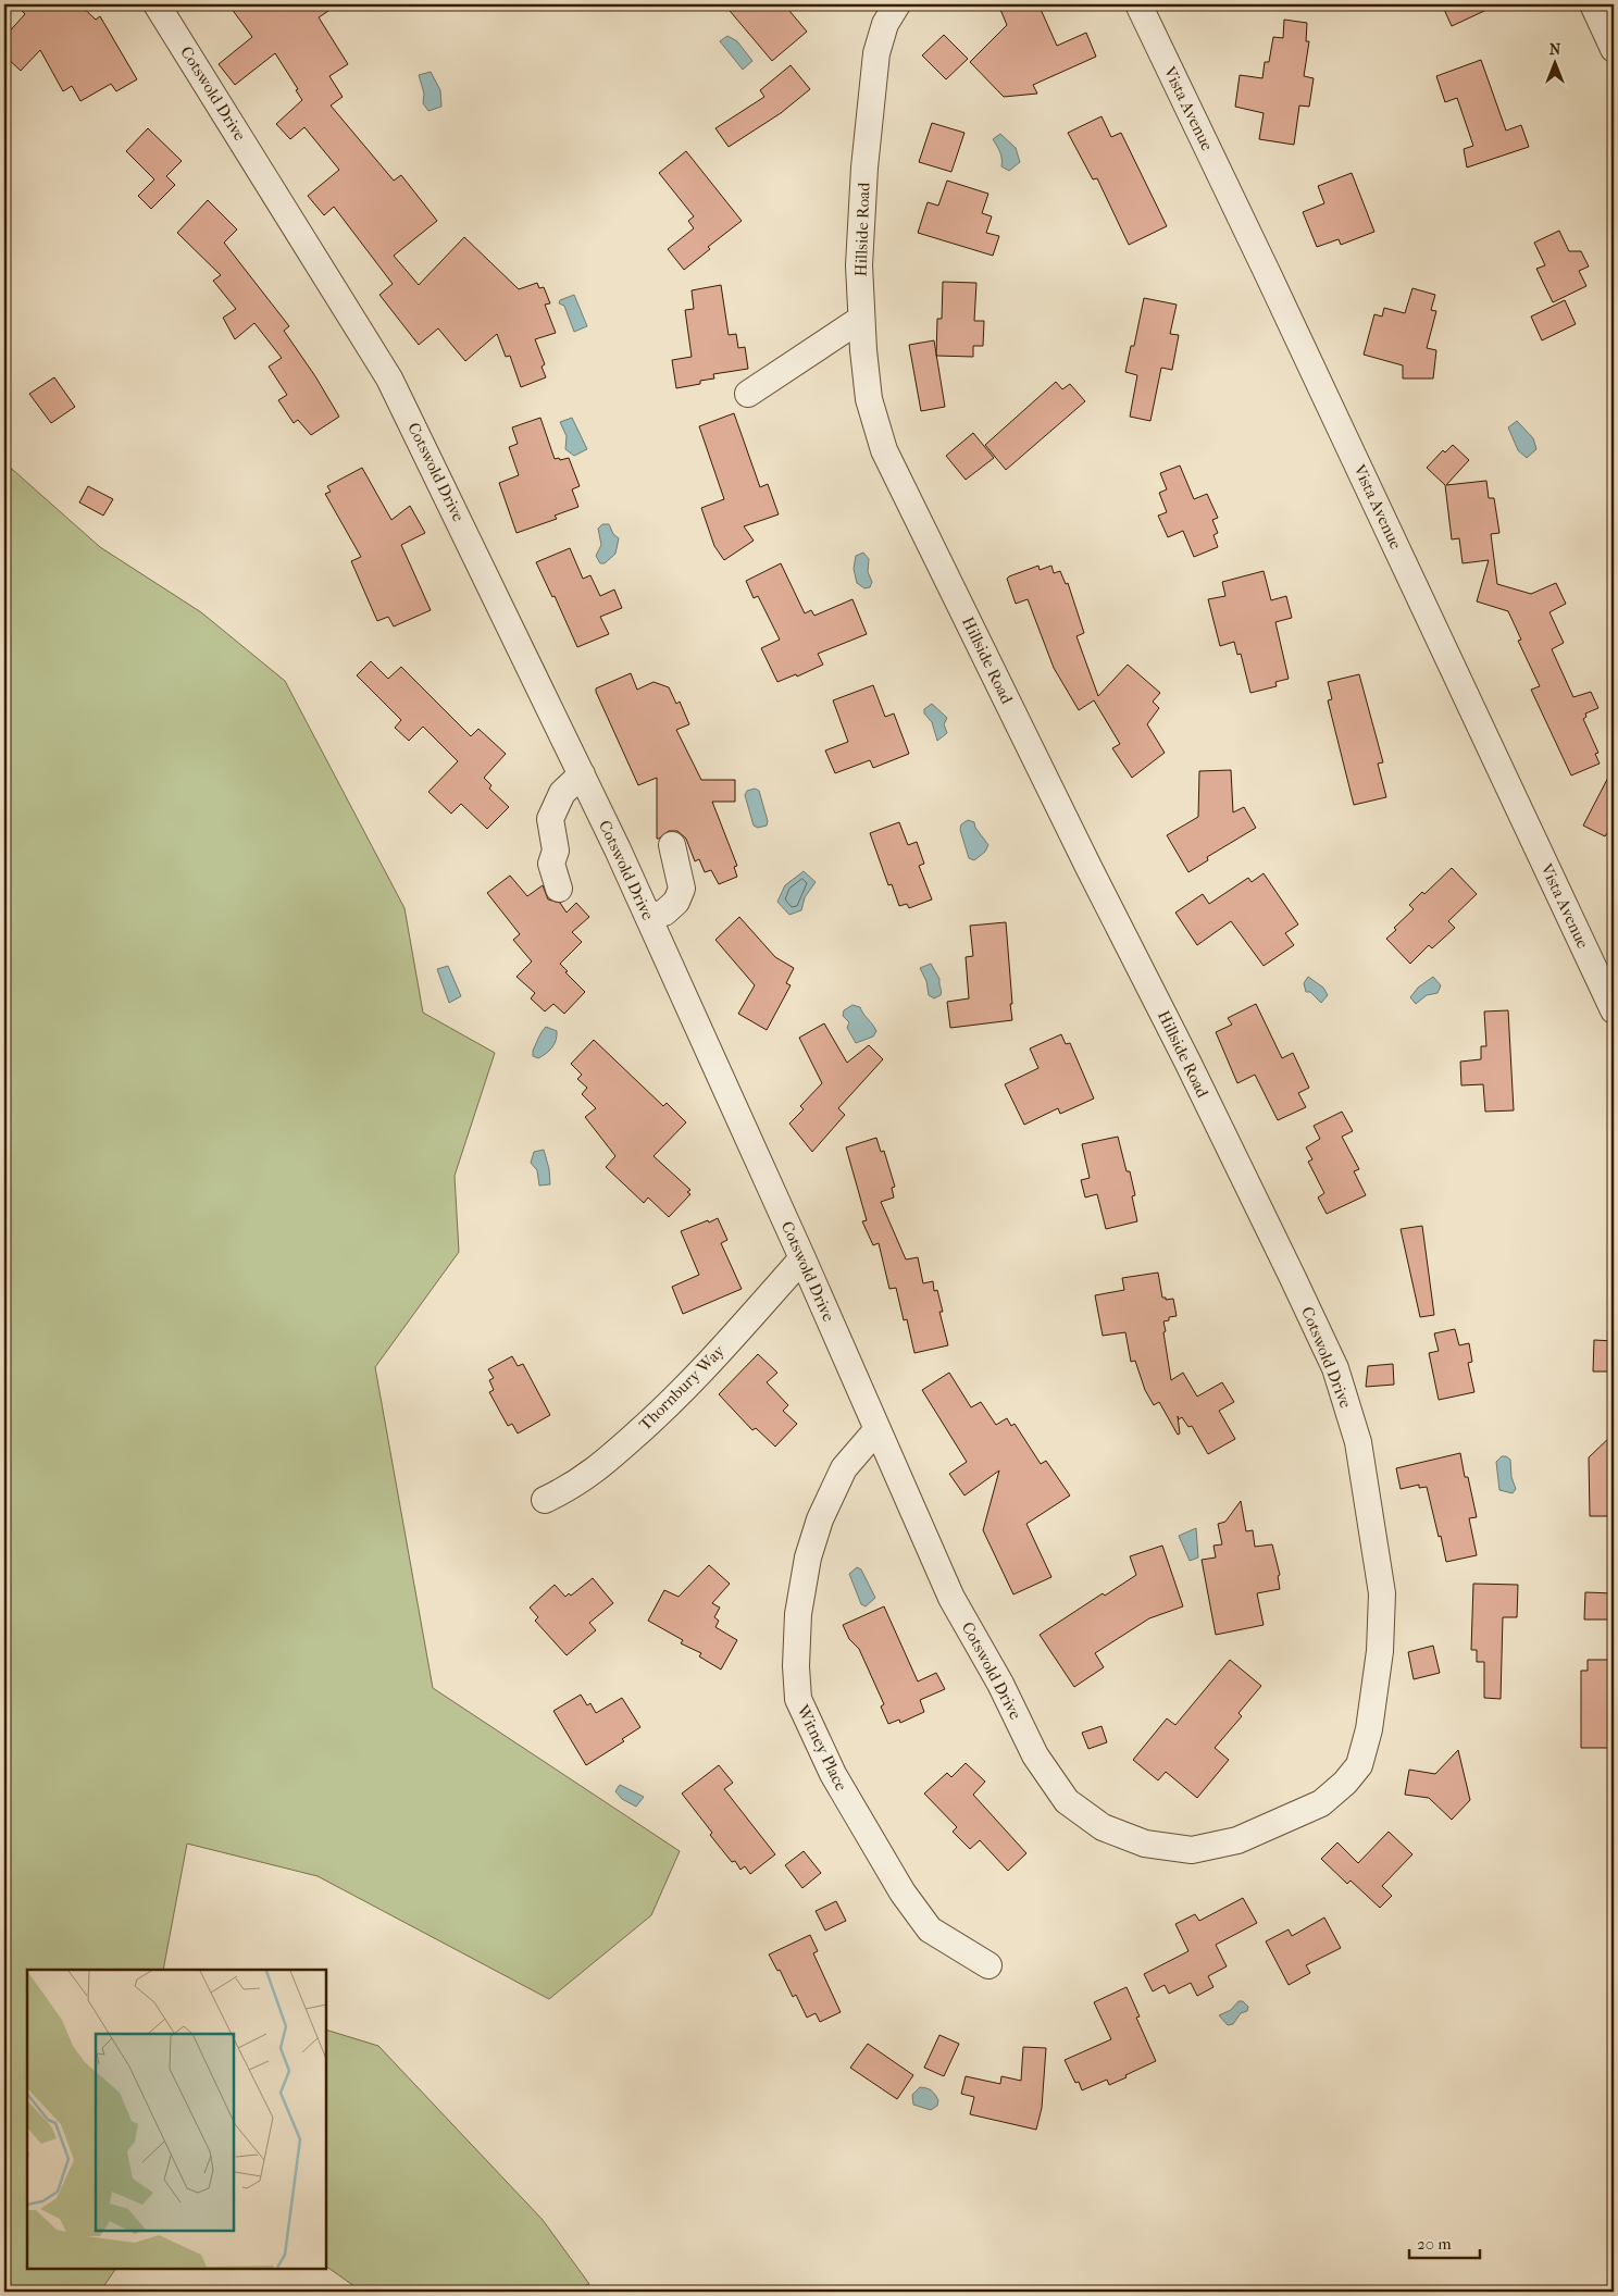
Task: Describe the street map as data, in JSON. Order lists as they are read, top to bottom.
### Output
{
  "streets": {
    "street": [
      "Cotswold Drive",
      "Vista Avenue",
      "Hillside Road",
      "Thornbury Way",
      "Witney Place"
    ]
  },
  "crossings": [
    ["Cotswold Drive", "Hillside Road"],
    ["Cotswold Drive", "Thornbury Way"],
    ["Cotswold Drive", "Witney Place"]
  ],
  "scale_bar": "20 m",
  "north": "top"
}
